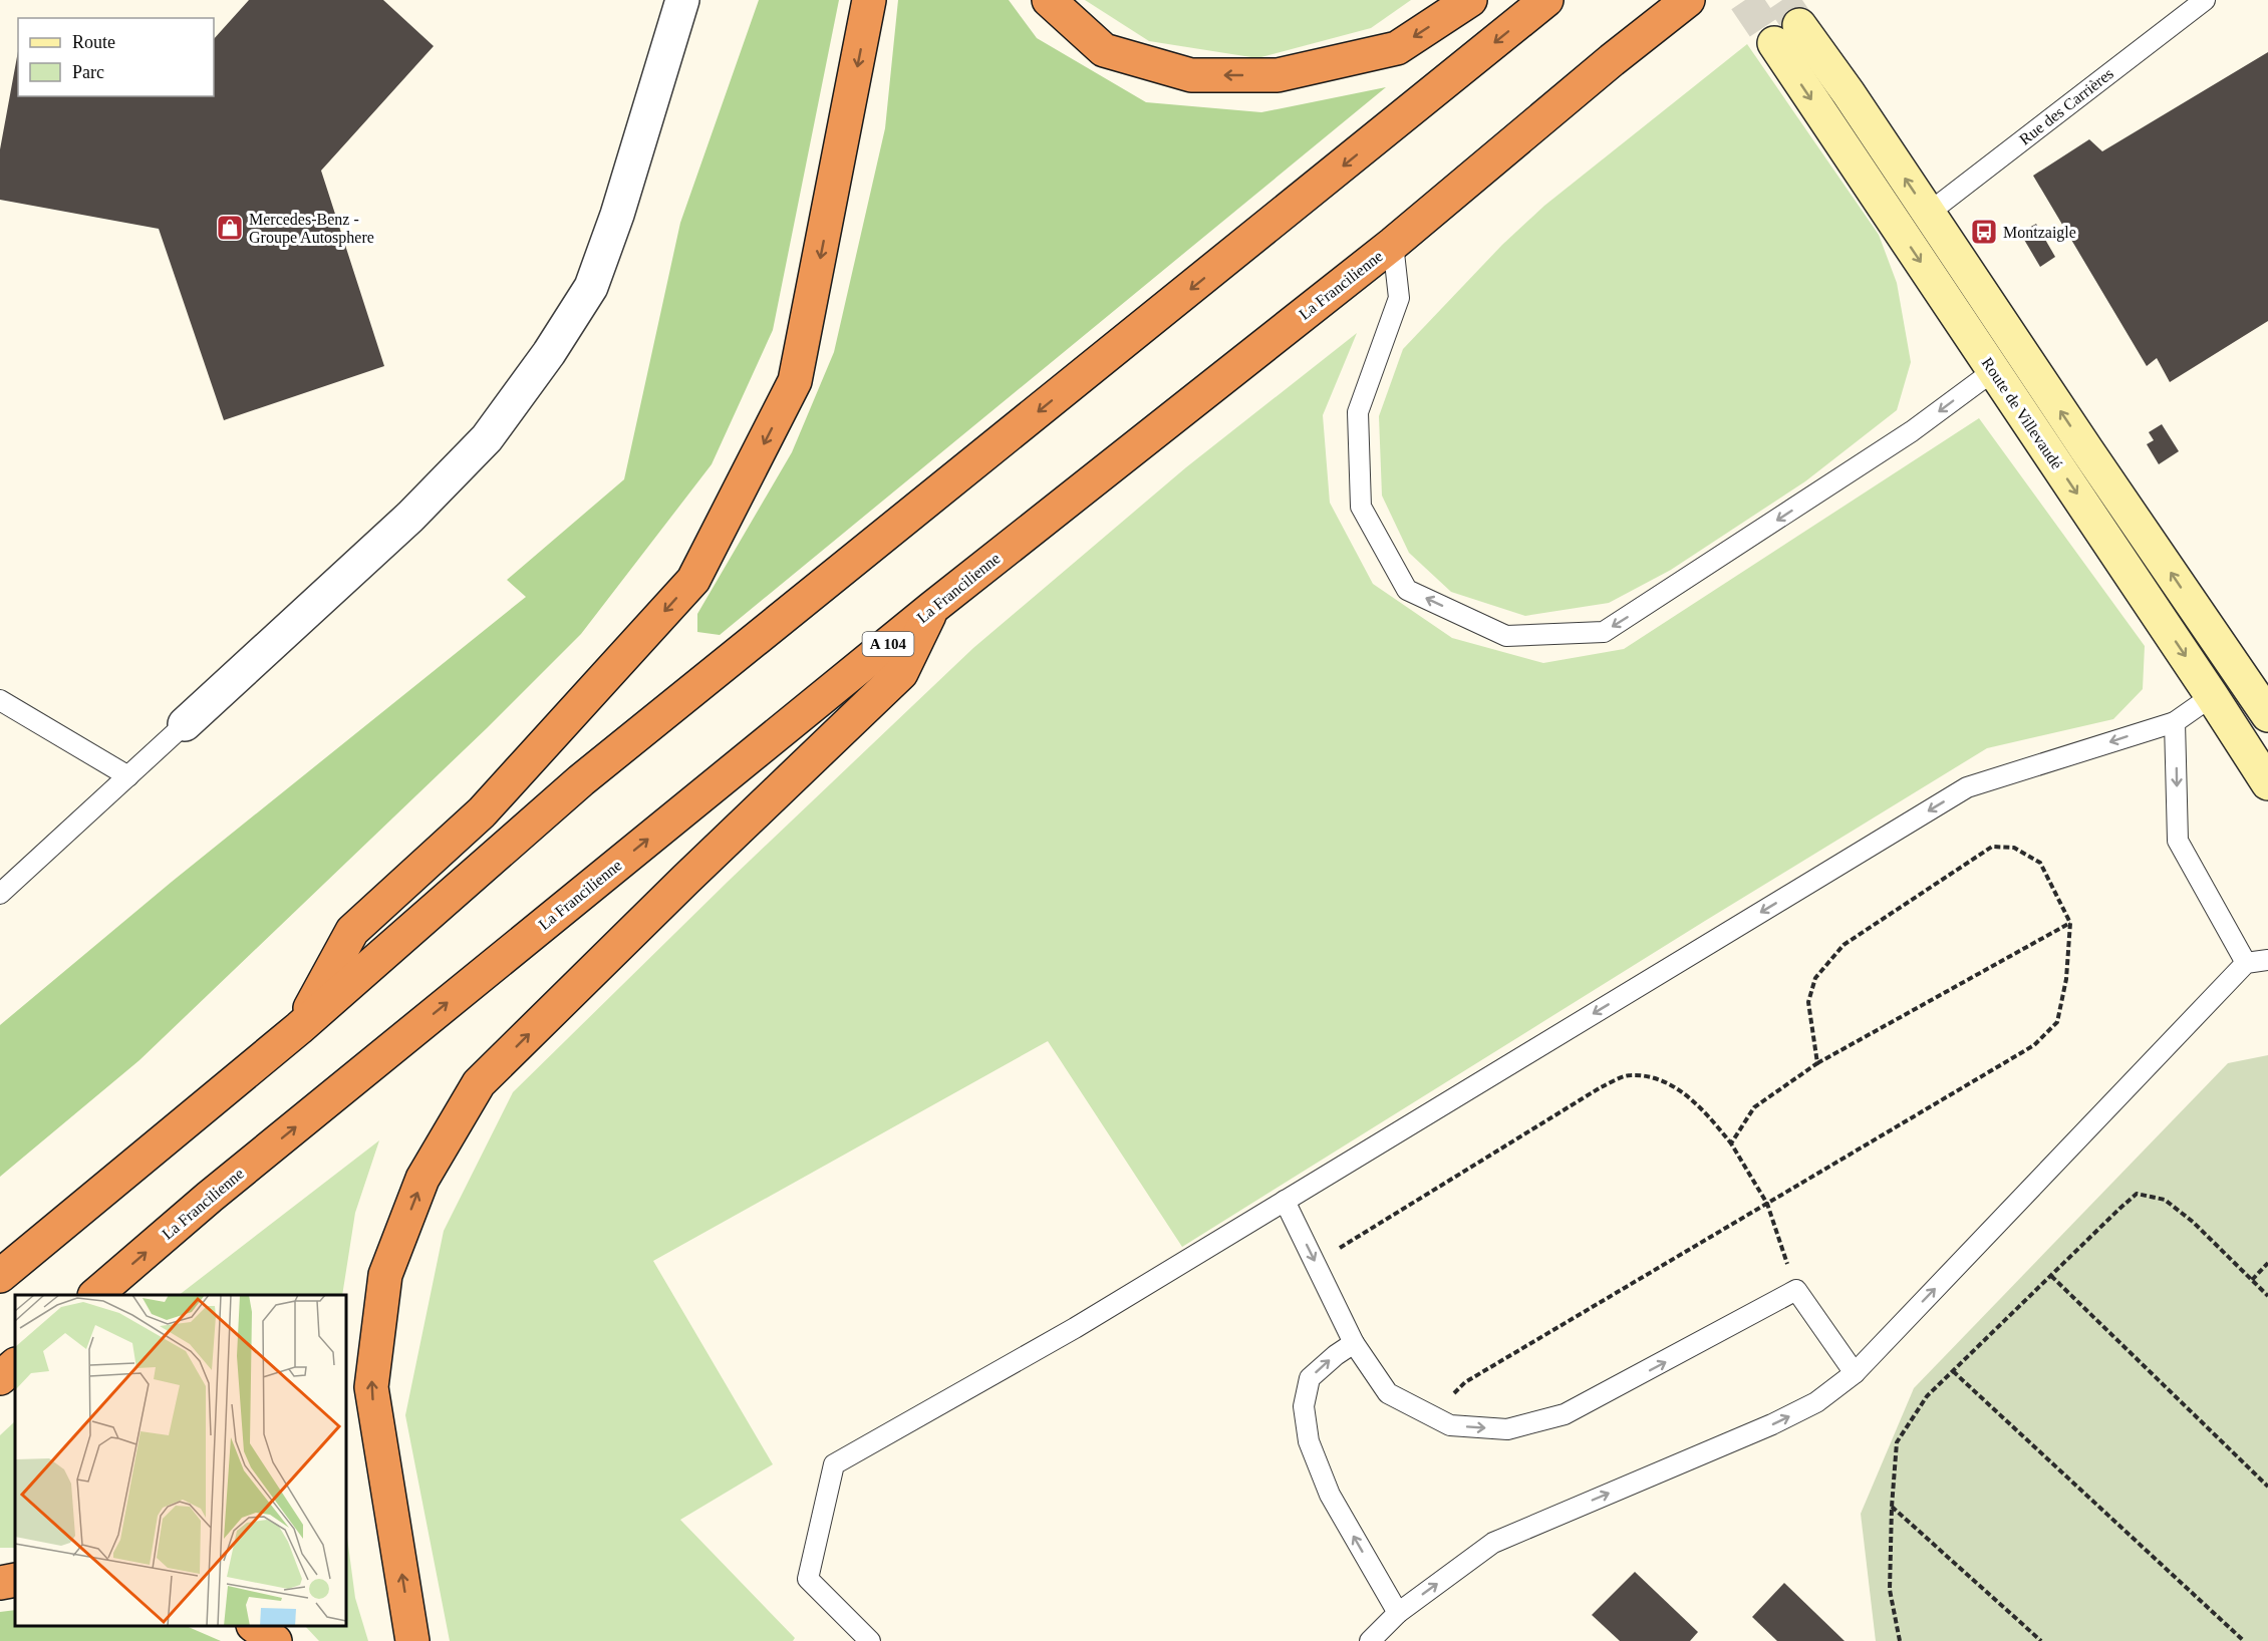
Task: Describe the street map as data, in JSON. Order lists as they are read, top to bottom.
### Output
{
  "streets": {
    "highway": ["La Francilienne", "A 104"],
    "main road": ["Route de Villevaudé"],
    "lane": ["Rue des Carrières"]
  },
  "crossings": [
    ["Rue des Carrières", "Route de Villevaudé"]
  ],
  "places": {
    "shop": ["Mercedes-Benz - Groupe Autosphere"],
    "bus stop": ["Montzaigle"]
  },
  "legend": ["Route", "Parc"]
}
